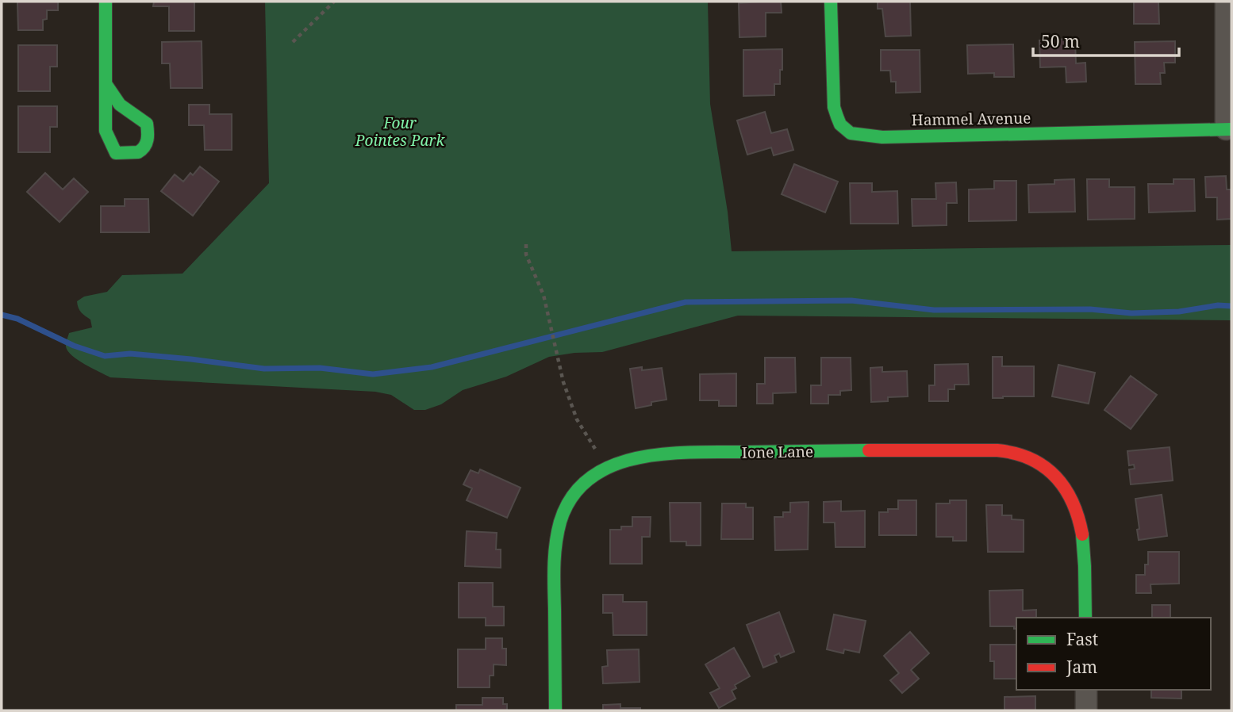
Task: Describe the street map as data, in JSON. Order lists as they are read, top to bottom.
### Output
{
  "streets": {
    "street": ["Hammel Avenue", "Ione Lane"]
  },
  "parks": ["Four Pointes Park"],
  "legend": ["Fast", "Jam"],
  "scale_bar": "50 m"
}
